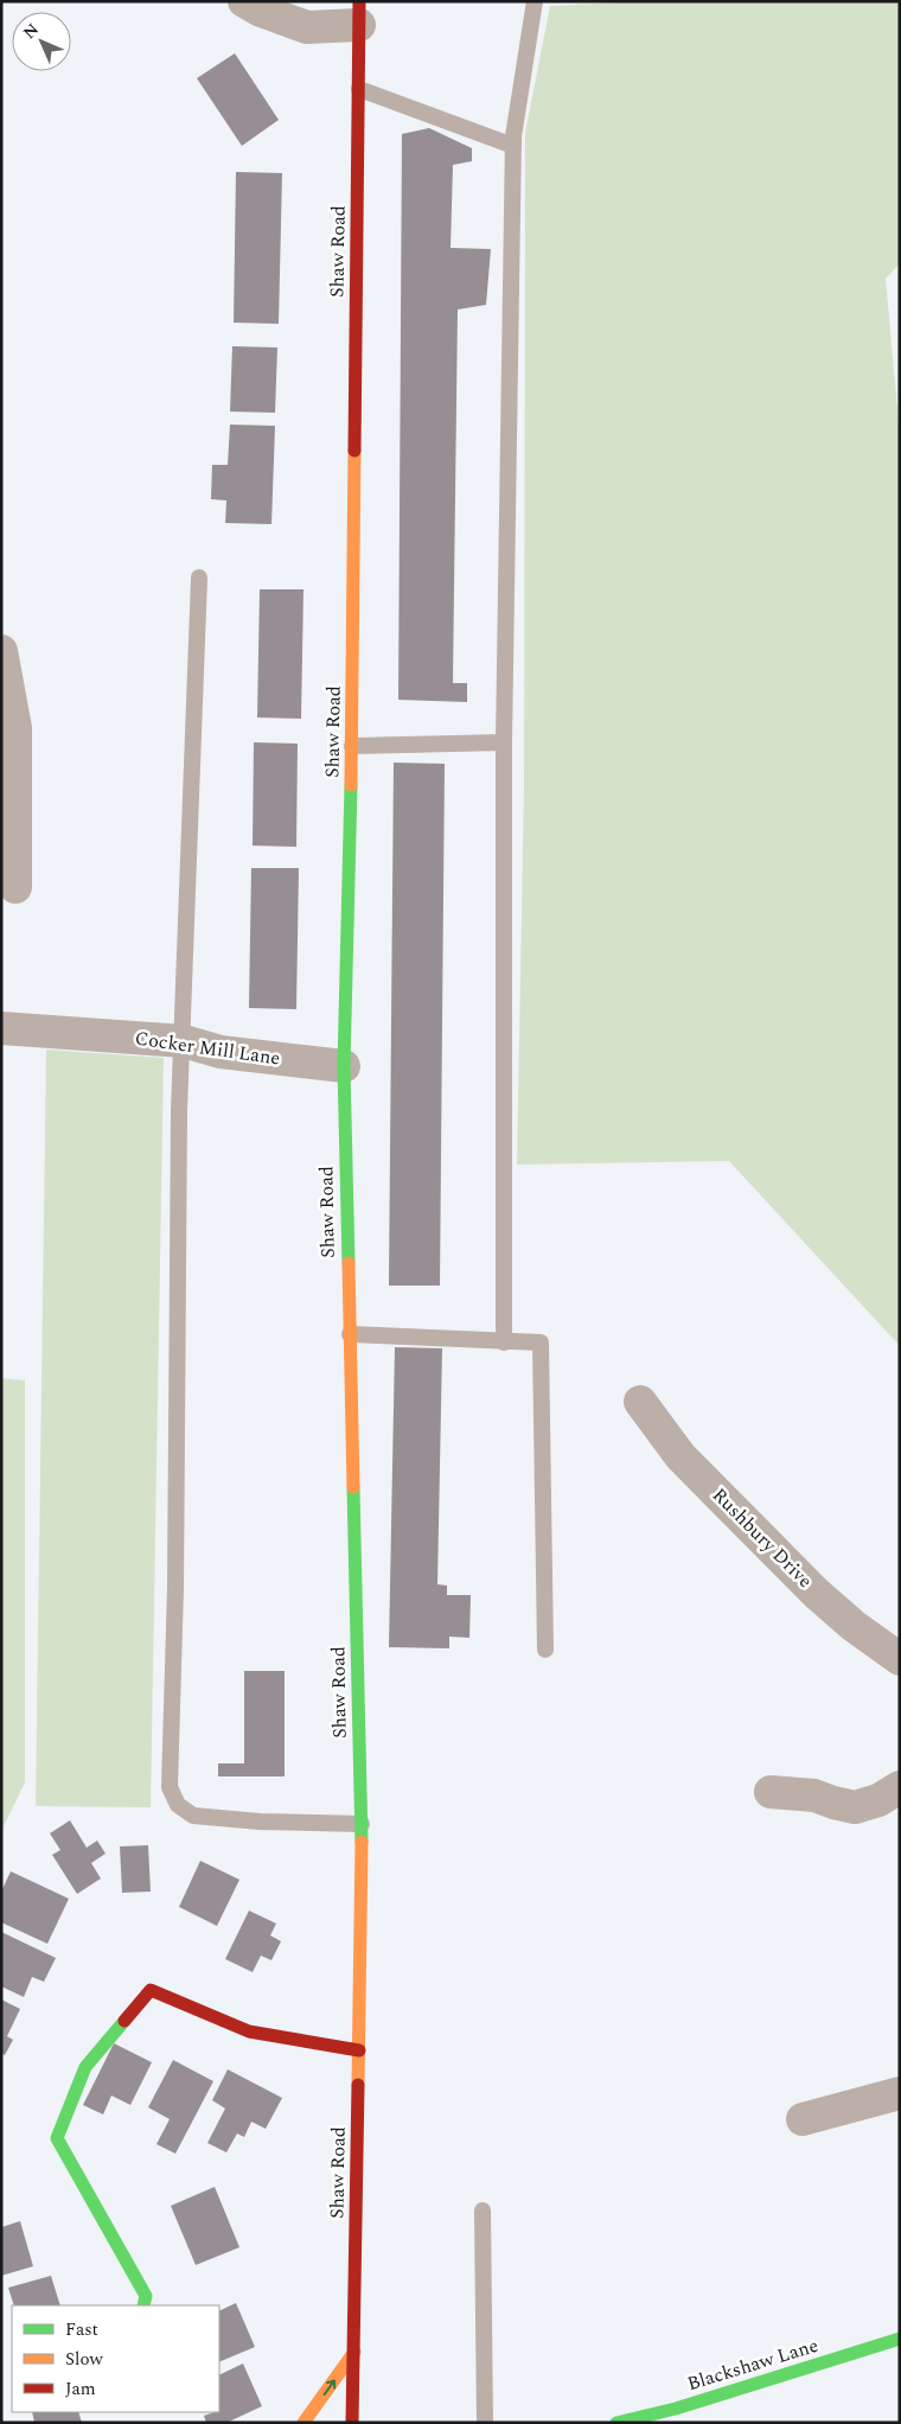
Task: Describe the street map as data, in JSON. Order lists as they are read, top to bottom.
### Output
{
  "streets": {
    "main road": ["Shaw Road", "Blackshaw Lane"],
    "street": ["Cocker Mill Lane", "Rushbury Drive"]
  },
  "crossings": [
    ["Shaw Road", "Cocker Mill Lane"]
  ],
  "legend": ["Fast", "Slow", "Jam"],
  "north": "top left"
}
